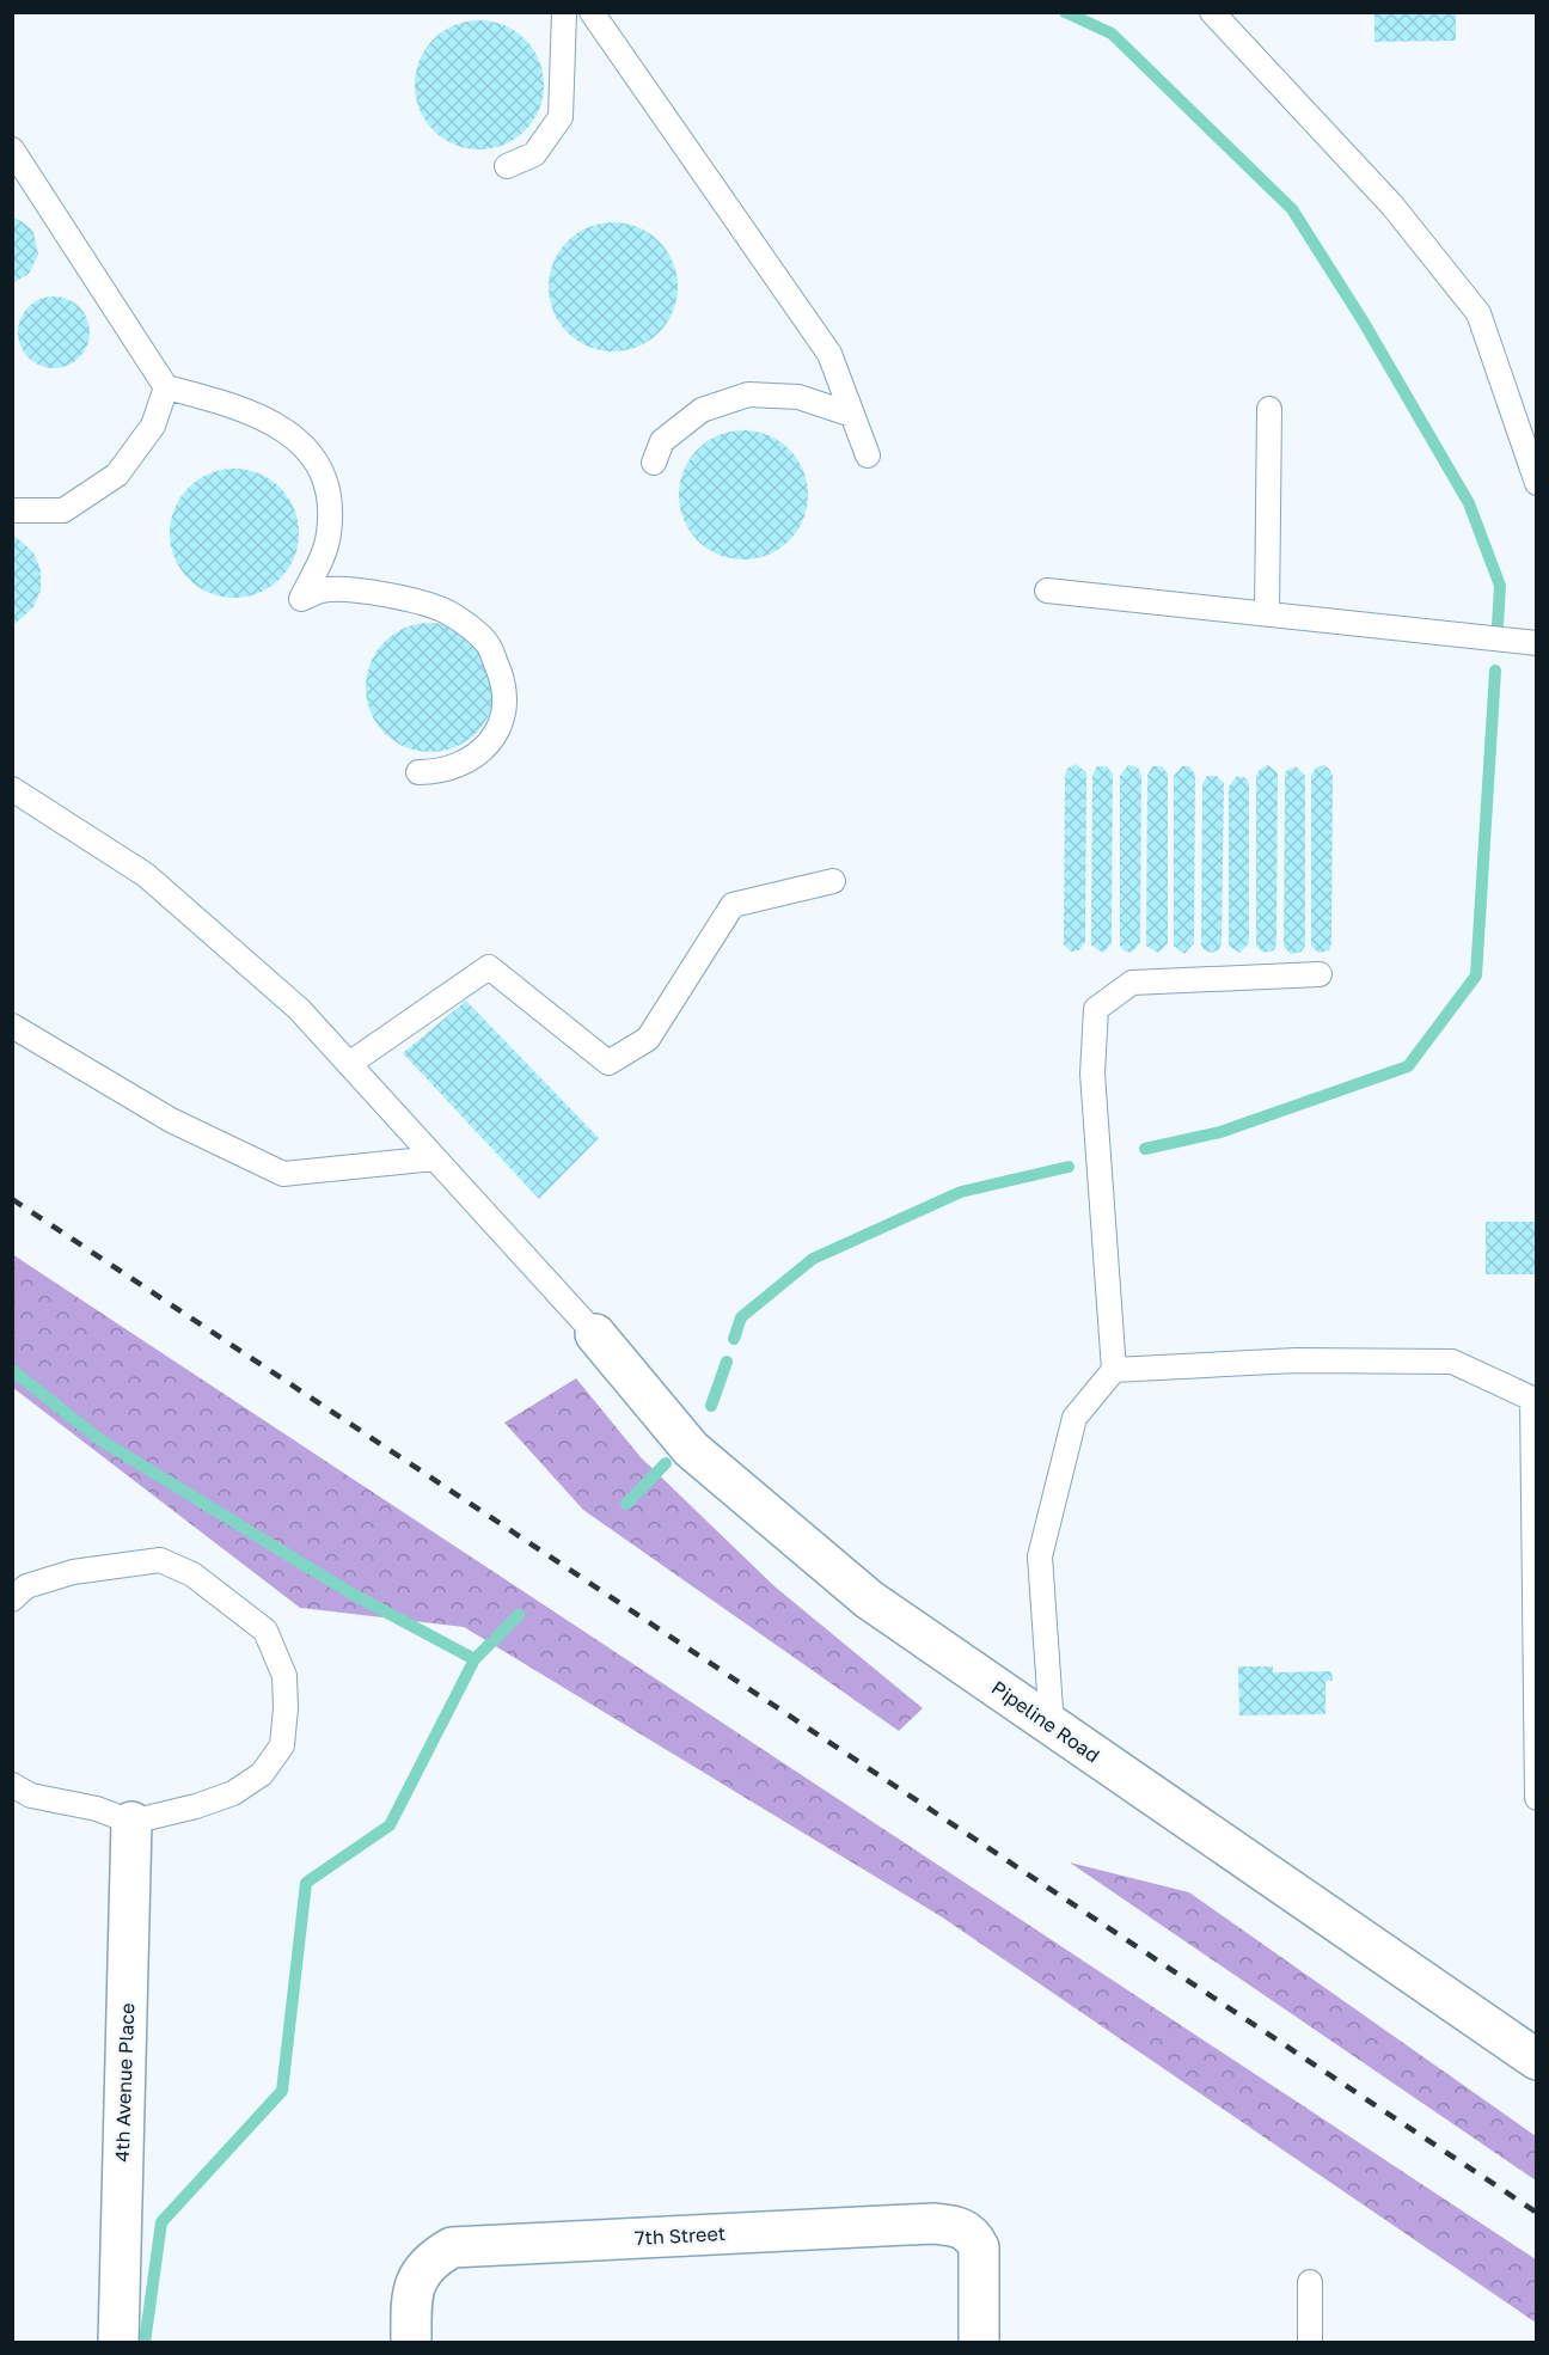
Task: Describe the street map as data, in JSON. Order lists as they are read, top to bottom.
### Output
{
  "streets": {
    "street": ["Pipeline Road", "4th Avenue Place", "7th Street"]
  }
}
